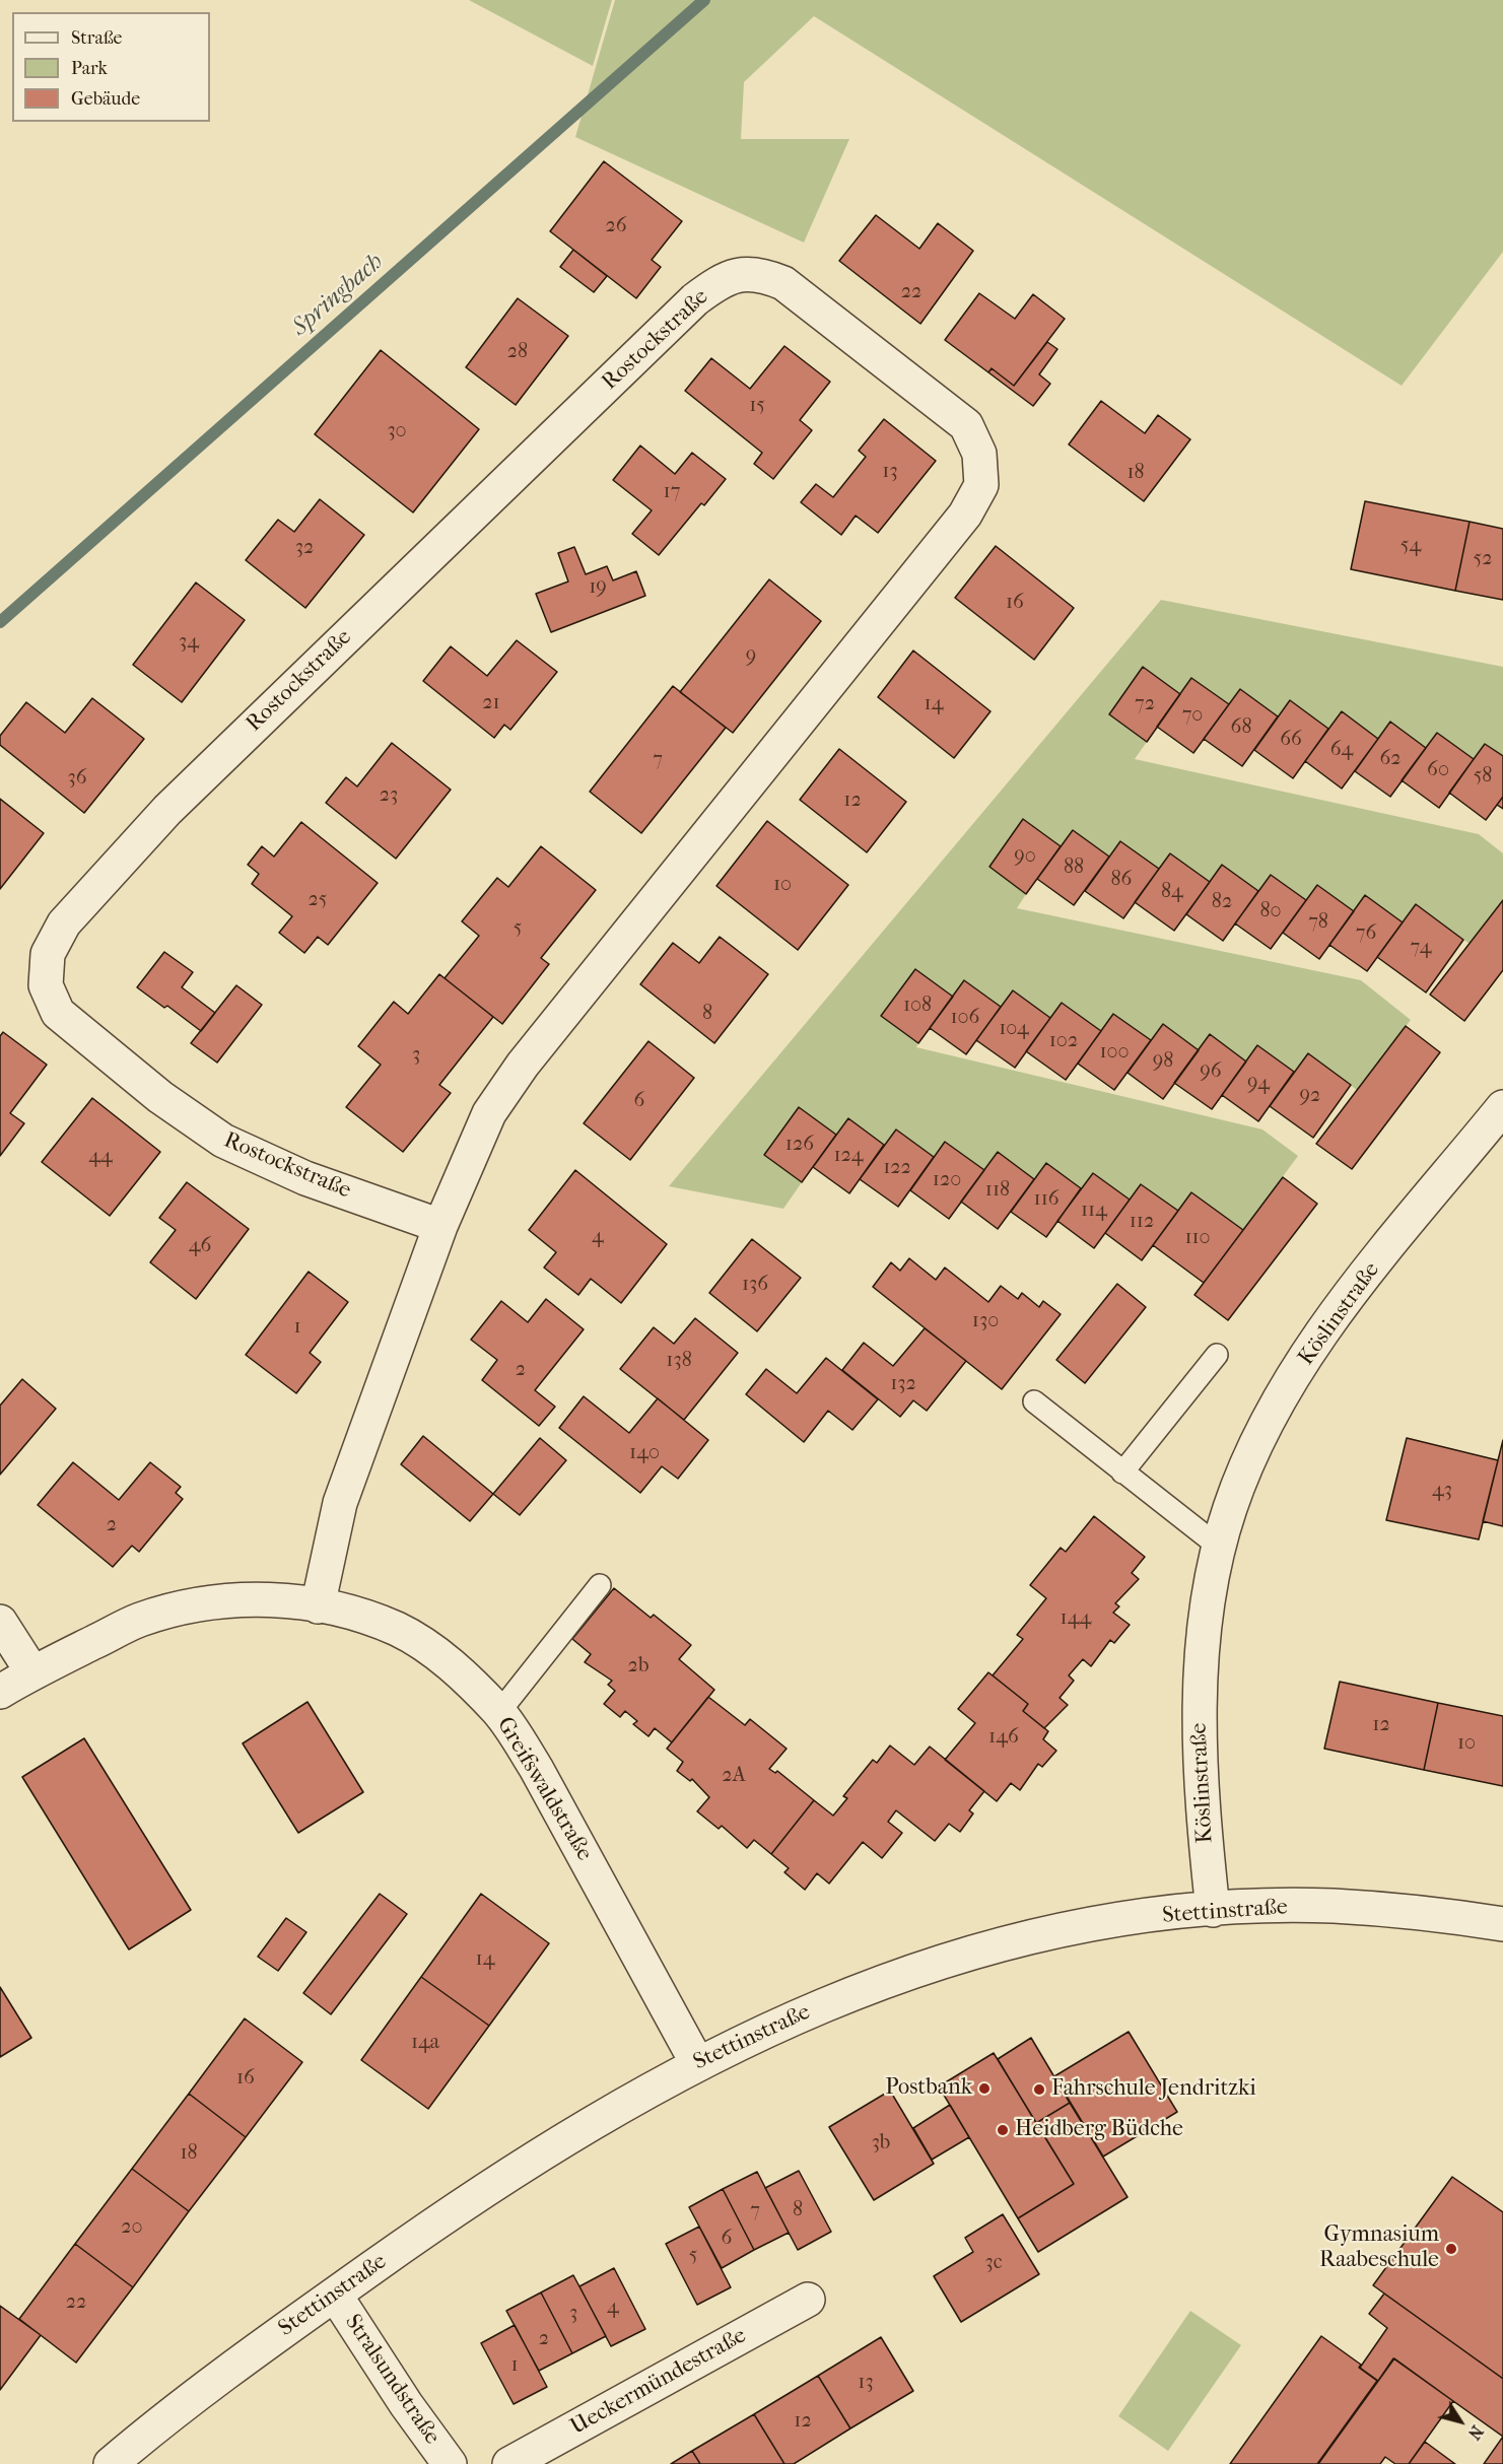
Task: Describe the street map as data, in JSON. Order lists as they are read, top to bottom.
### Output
{
  "streets": {
    "street": [
      "Rostockstraße",
      "Köslinstraße",
      "Greifswaldstraße",
      "Stettinstraße",
      "Stralsundstraße",
      "Ueckermündestraße"
    ]
  },
  "crossings": [
    ["Rostockstraße", "Greifswaldstraße"],
    ["Köslinstraße", "Stettinstraße"],
    ["Greifswaldstraße", "Stettinstraße"],
    ["Stettinstraße", "Stralsundstraße"]
  ],
  "water": ["Springbach"],
  "places": [
    "Postbank",
    "Fahrschule Jendritzki",
    "Heidberg Büdche",
    "Gymnasium Raabeschule"
  ],
  "house_numbers": [
    "26",
    "22",
    "28",
    "15",
    "30",
    "13",
    "18",
    "17",
    "54",
    "32",
    "52",
    "19",
    "16",
    "34",
    "9",
    "21",
    "14",
    "72",
    "70",
    "68",
    "66",
    "64",
    "62",
    "7",
    "60",
    "58",
    "36",
    "23",
    "12",
    "90",
    "88",
    "86",
    "10",
    "84",
    "25",
    "82",
    "80",
    "78",
    "5",
    "76",
    "74",
    "108",
    "8",
    "106",
    "104",
    "102",
    "100",
    "3",
    "98",
    "96",
    "94",
    "92",
    "6",
    "126",
    "124",
    "44",
    "122",
    "120",
    "118",
    "116",
    "114",
    "112",
    "4",
    "110",
    "46",
    "136",
    "130",
    "1",
    "138",
    "2",
    "132",
    "140",
    "43",
    "2",
    "144",
    "2b",
    "12",
    "146",
    "10",
    "2A",
    "14",
    "14a",
    "16",
    "3b",
    "18",
    "8",
    "7",
    "20",
    "6",
    "5",
    "3c",
    "22",
    "4",
    "3",
    "2",
    "1",
    "13",
    "12"
  ],
  "legend": ["Straße", "Park", "Gebäude"],
  "north": "bottom right"
}
